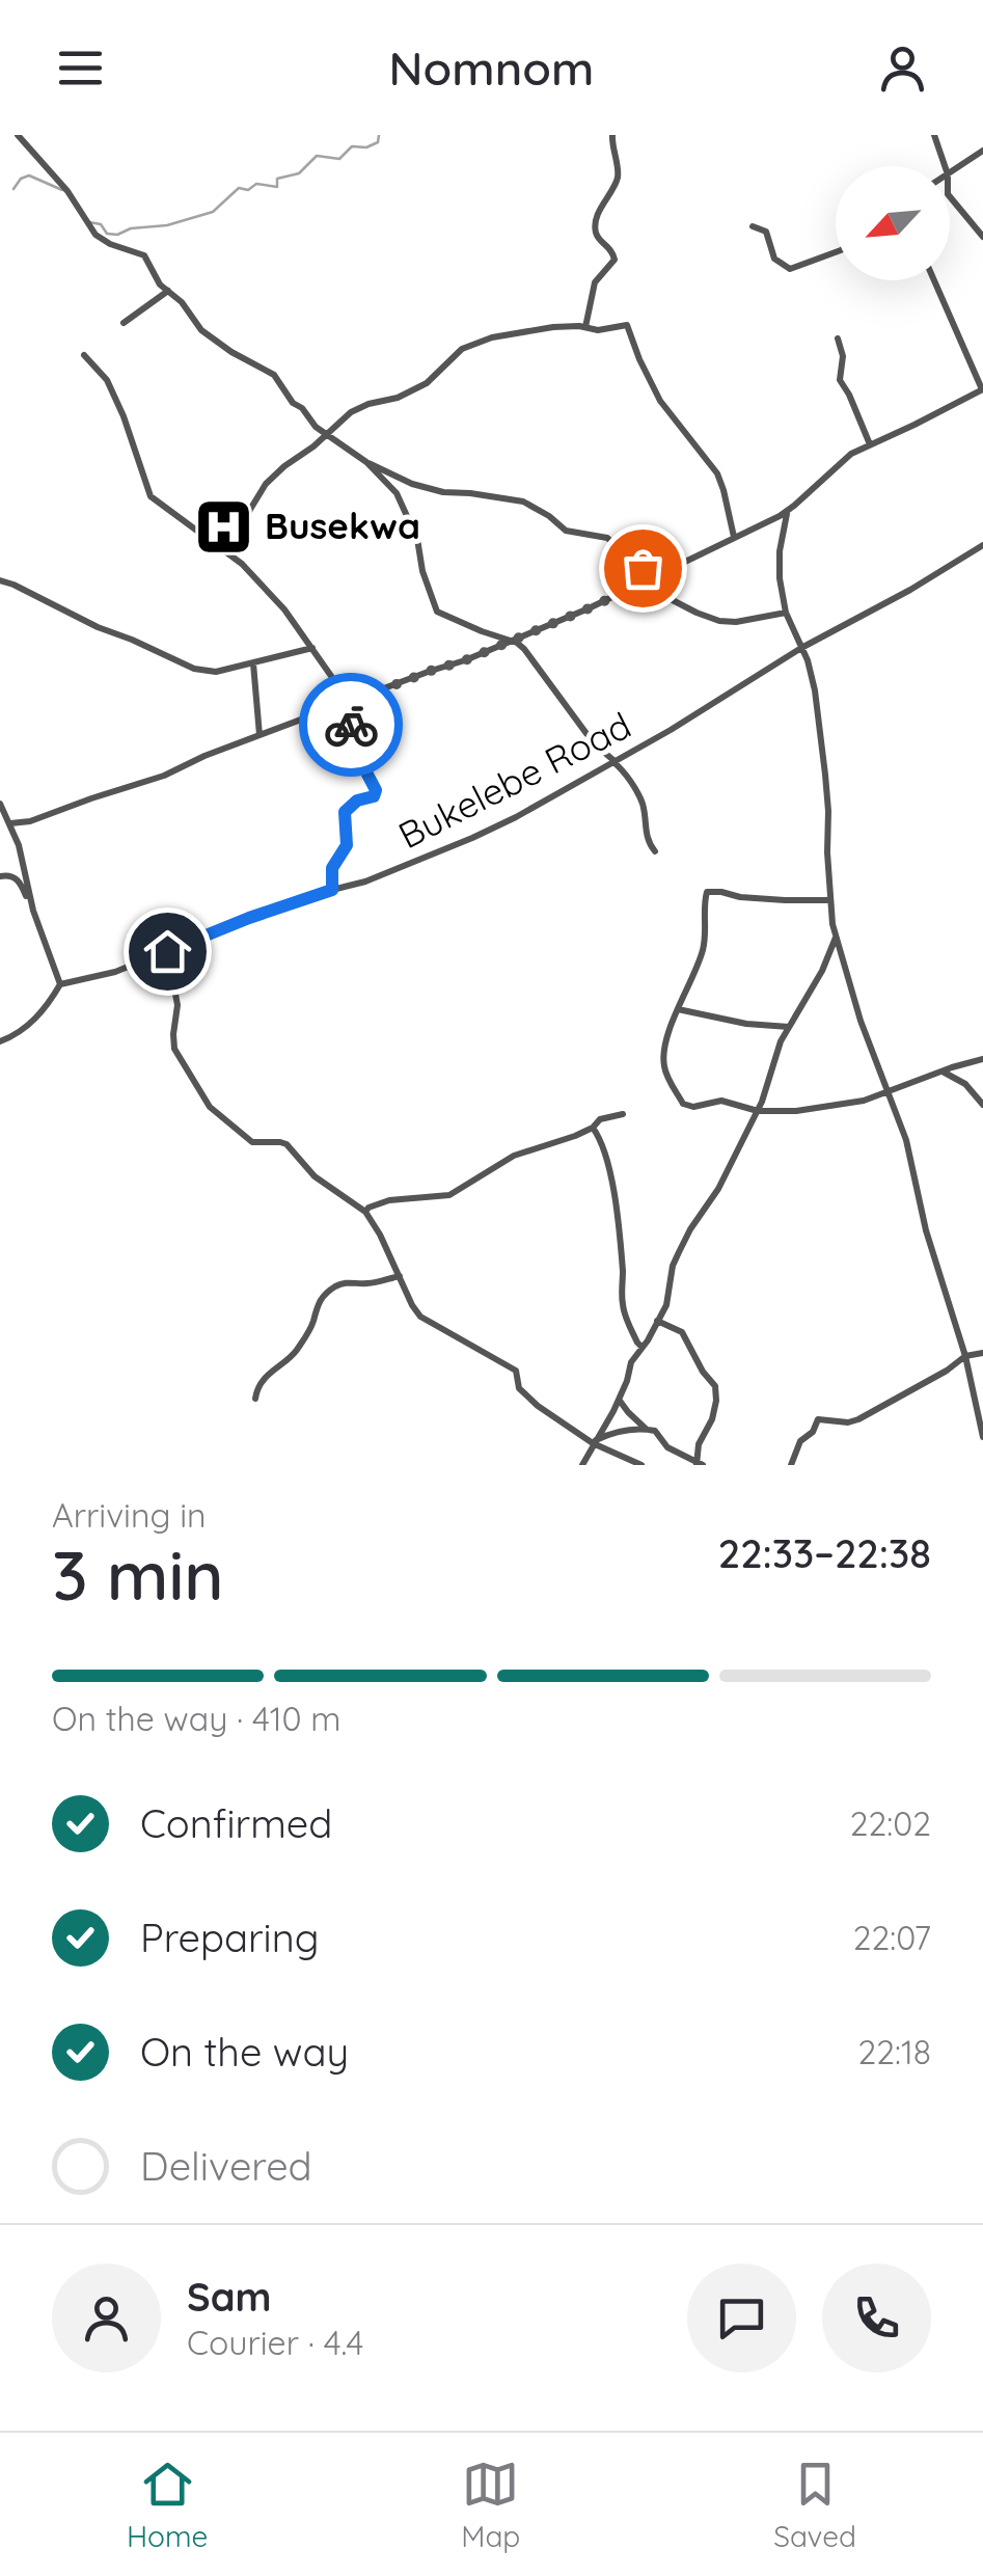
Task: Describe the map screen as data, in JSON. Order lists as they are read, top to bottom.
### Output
{
  "streets": {
    "street": ["Bukelebe Road"]
  },
  "places": {
    "hospital": ["Busekwa"]
  },
  "north": "bottom left",
  "page": {
    "header": "Nomnom",
    "heading": ["3 min", "Arriving in", "22:33–22:38"],
    "panel": ["Sam", "Courier · 4.4"],
    "bar": "On the way · 410 m",
    "list": [
      ["Confirmed", "22:02"],
      ["Preparing", "22:07"],
      ["On the way", "22:18"],
      "Delivered"
    ],
    "tabs": ["Home", "Map", "Saved"]
  }
}
